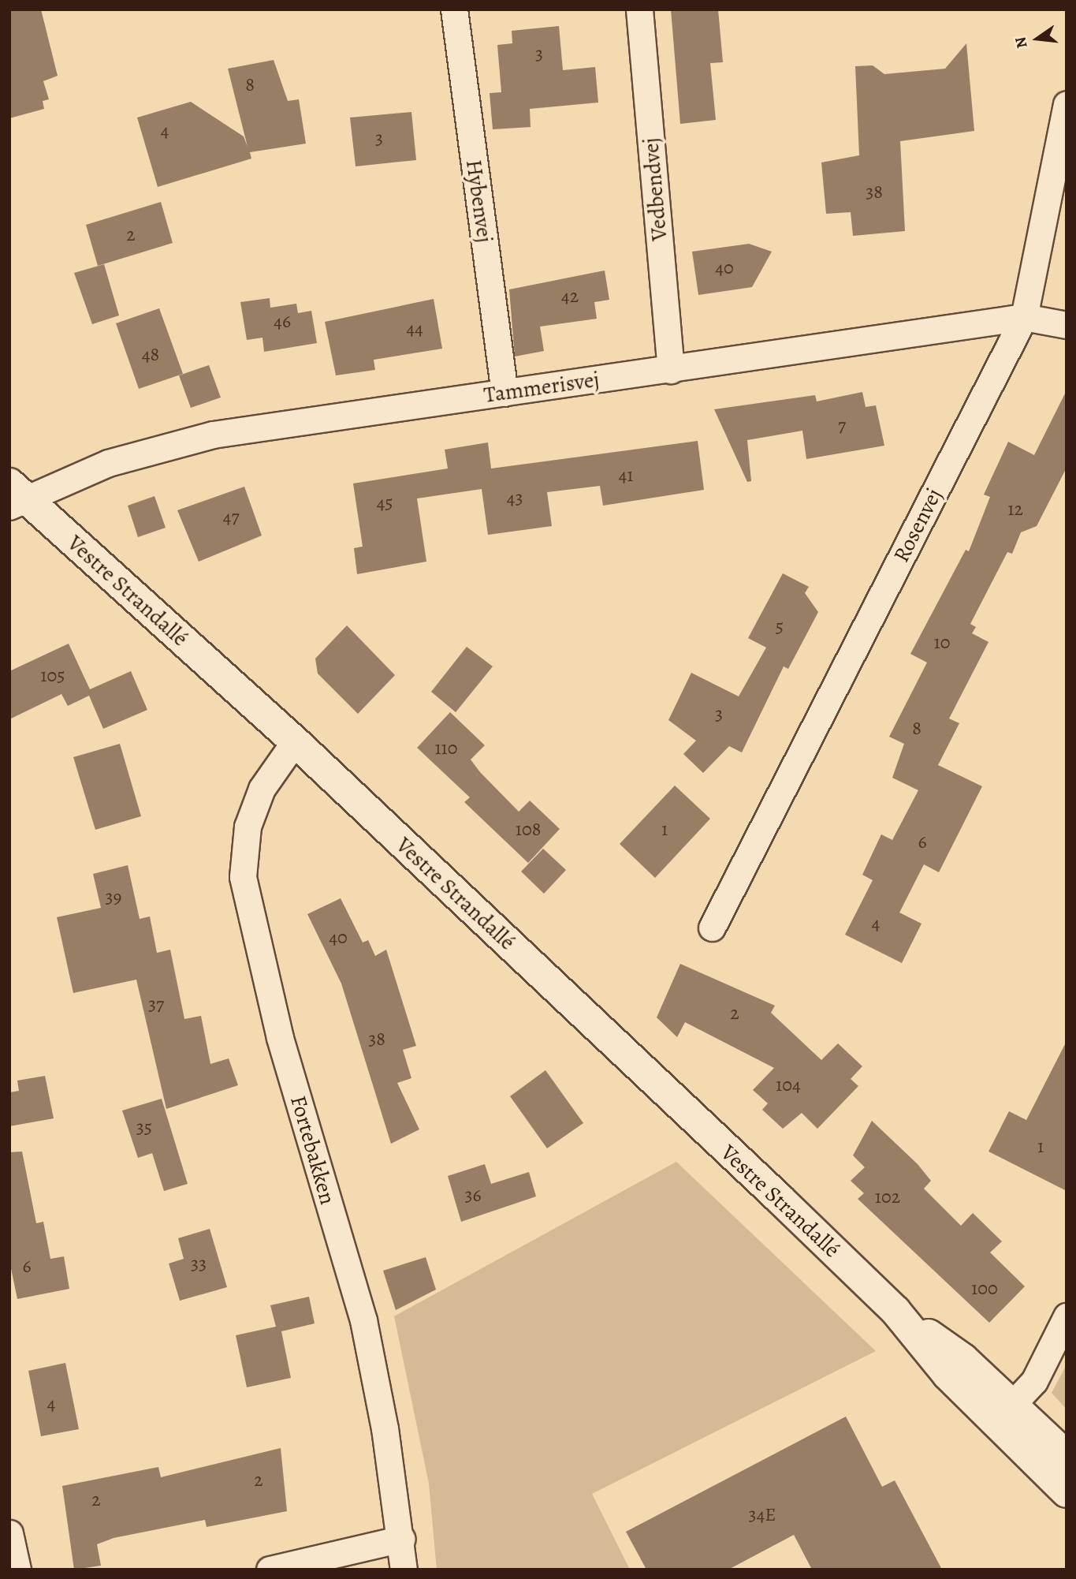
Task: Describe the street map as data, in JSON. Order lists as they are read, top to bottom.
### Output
{
  "streets": {
    "street": [
      "Vedbendvej",
      "Hybenvej",
      "Tammerisvej",
      "Rosenvej",
      "Vestre Strandallé",
      "Fortebakken"
    ]
  },
  "crossings": [
    ["Vedbendvej", "Tammerisvej"],
    ["Hybenvej", "Tammerisvej"],
    ["Tammerisvej", "Rosenvej"],
    ["Tammerisvej", "Vestre Strandallé"],
    ["Vestre Strandallé", "Fortebakken"]
  ],
  "house_numbers": [
    "3",
    "8",
    "4",
    "3",
    "38",
    "2",
    "40",
    "42",
    "46",
    "44",
    "48",
    "7",
    "41",
    "43",
    "45",
    "12",
    "47",
    "5",
    "10",
    "105",
    "3",
    "8",
    "110",
    "108",
    "1",
    "6",
    "39",
    "4",
    "40",
    "37",
    "2",
    "38",
    "104",
    "35",
    "1",
    "36",
    "102",
    "33",
    "6",
    "100",
    "4",
    "2",
    "2",
    "34E"
  ],
  "north": "left"
}
